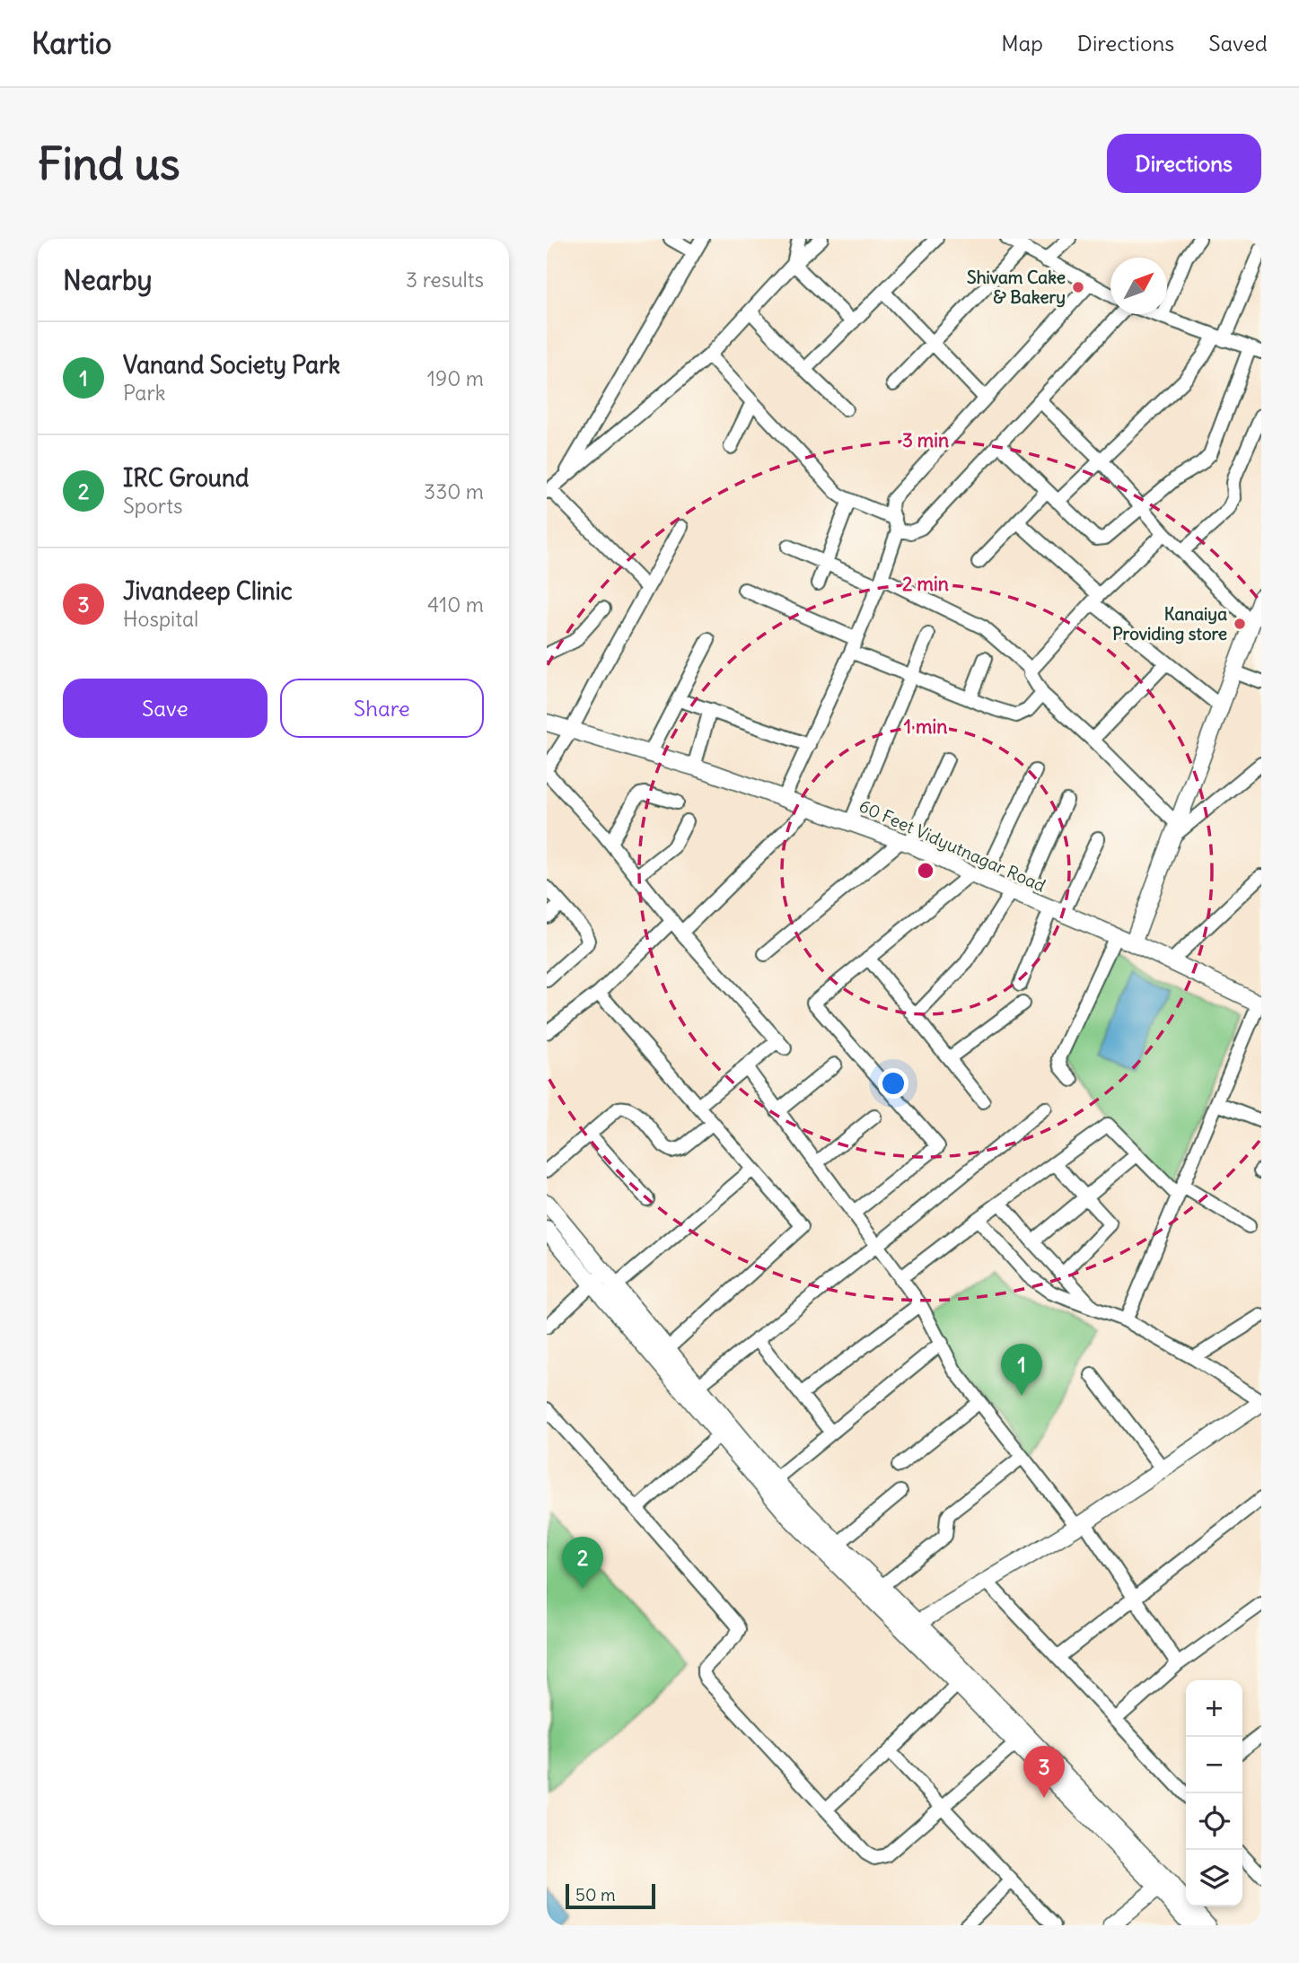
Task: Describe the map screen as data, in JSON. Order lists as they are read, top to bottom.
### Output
{
  "streets": {
    "street": ["60 Feet Vidyutnagar Road"]
  },
  "places": ["Shivam Cake & Bakery", "Kanaiya Providing store"],
  "scale_bar": "50 m",
  "north": "top right",
  "page": {
    "header": "Kartio",
    "nav": ["Map", "Directions", "Saved"],
    "buttons": [
      "Directions",
      ["Save", "Share"]
    ],
    "title": "Find us",
    "heading": ["Nearby", "3 results"],
    "list": [
      {
        "mark": "1",
        "name": "Vanand Society Park",
        "note": "Park",
        "value": "190 m"
      },
      {
        "mark": "2",
        "name": "IRC Ground",
        "note": "Sports",
        "value": "330 m"
      },
      {
        "mark": "3",
        "name": "Jivandeep Clinic",
        "note": "Hospital",
        "value": "410 m"
      }
    ],
    "pins": ["1", "2", "3"],
    "map_buttons": ["+", "−"],
    "scale": "50 m"
  },
  "rings": ["3 min", "2 min", "1 min"]
}
